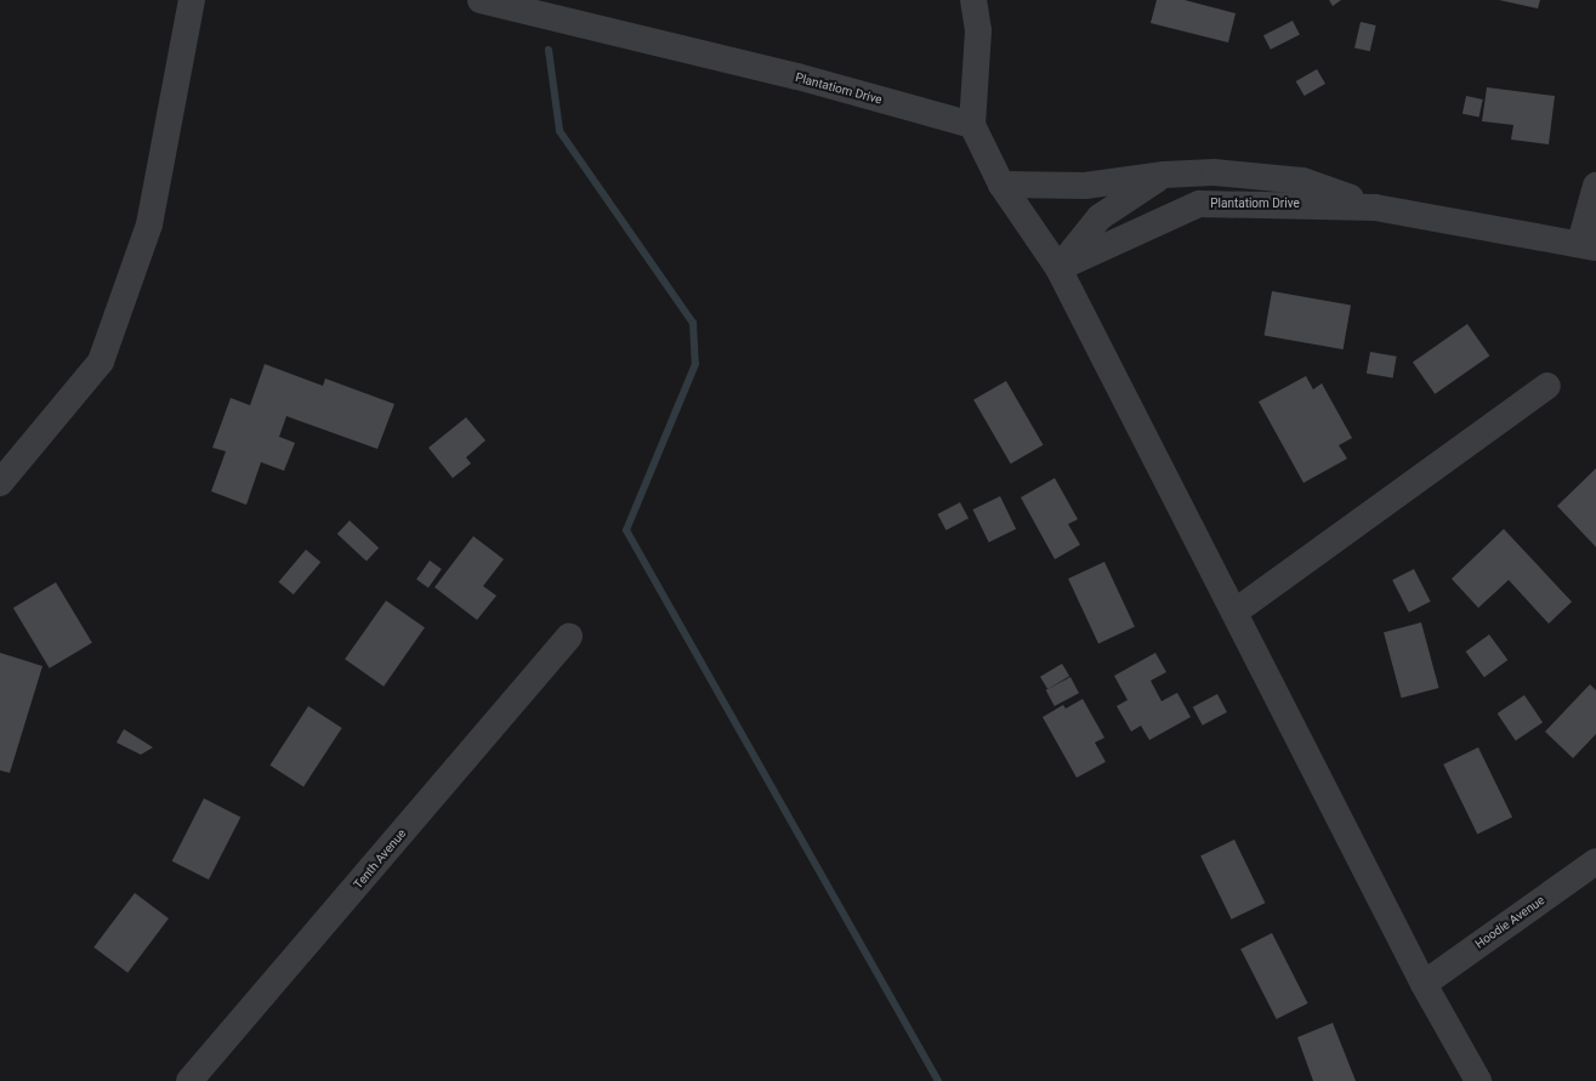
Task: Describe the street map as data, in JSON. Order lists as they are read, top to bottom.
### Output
{
  "streets": {
    "street": ["Plantatiom Drive", "Tenth Avenue", "Hoodie Avenue"]
  }
}
